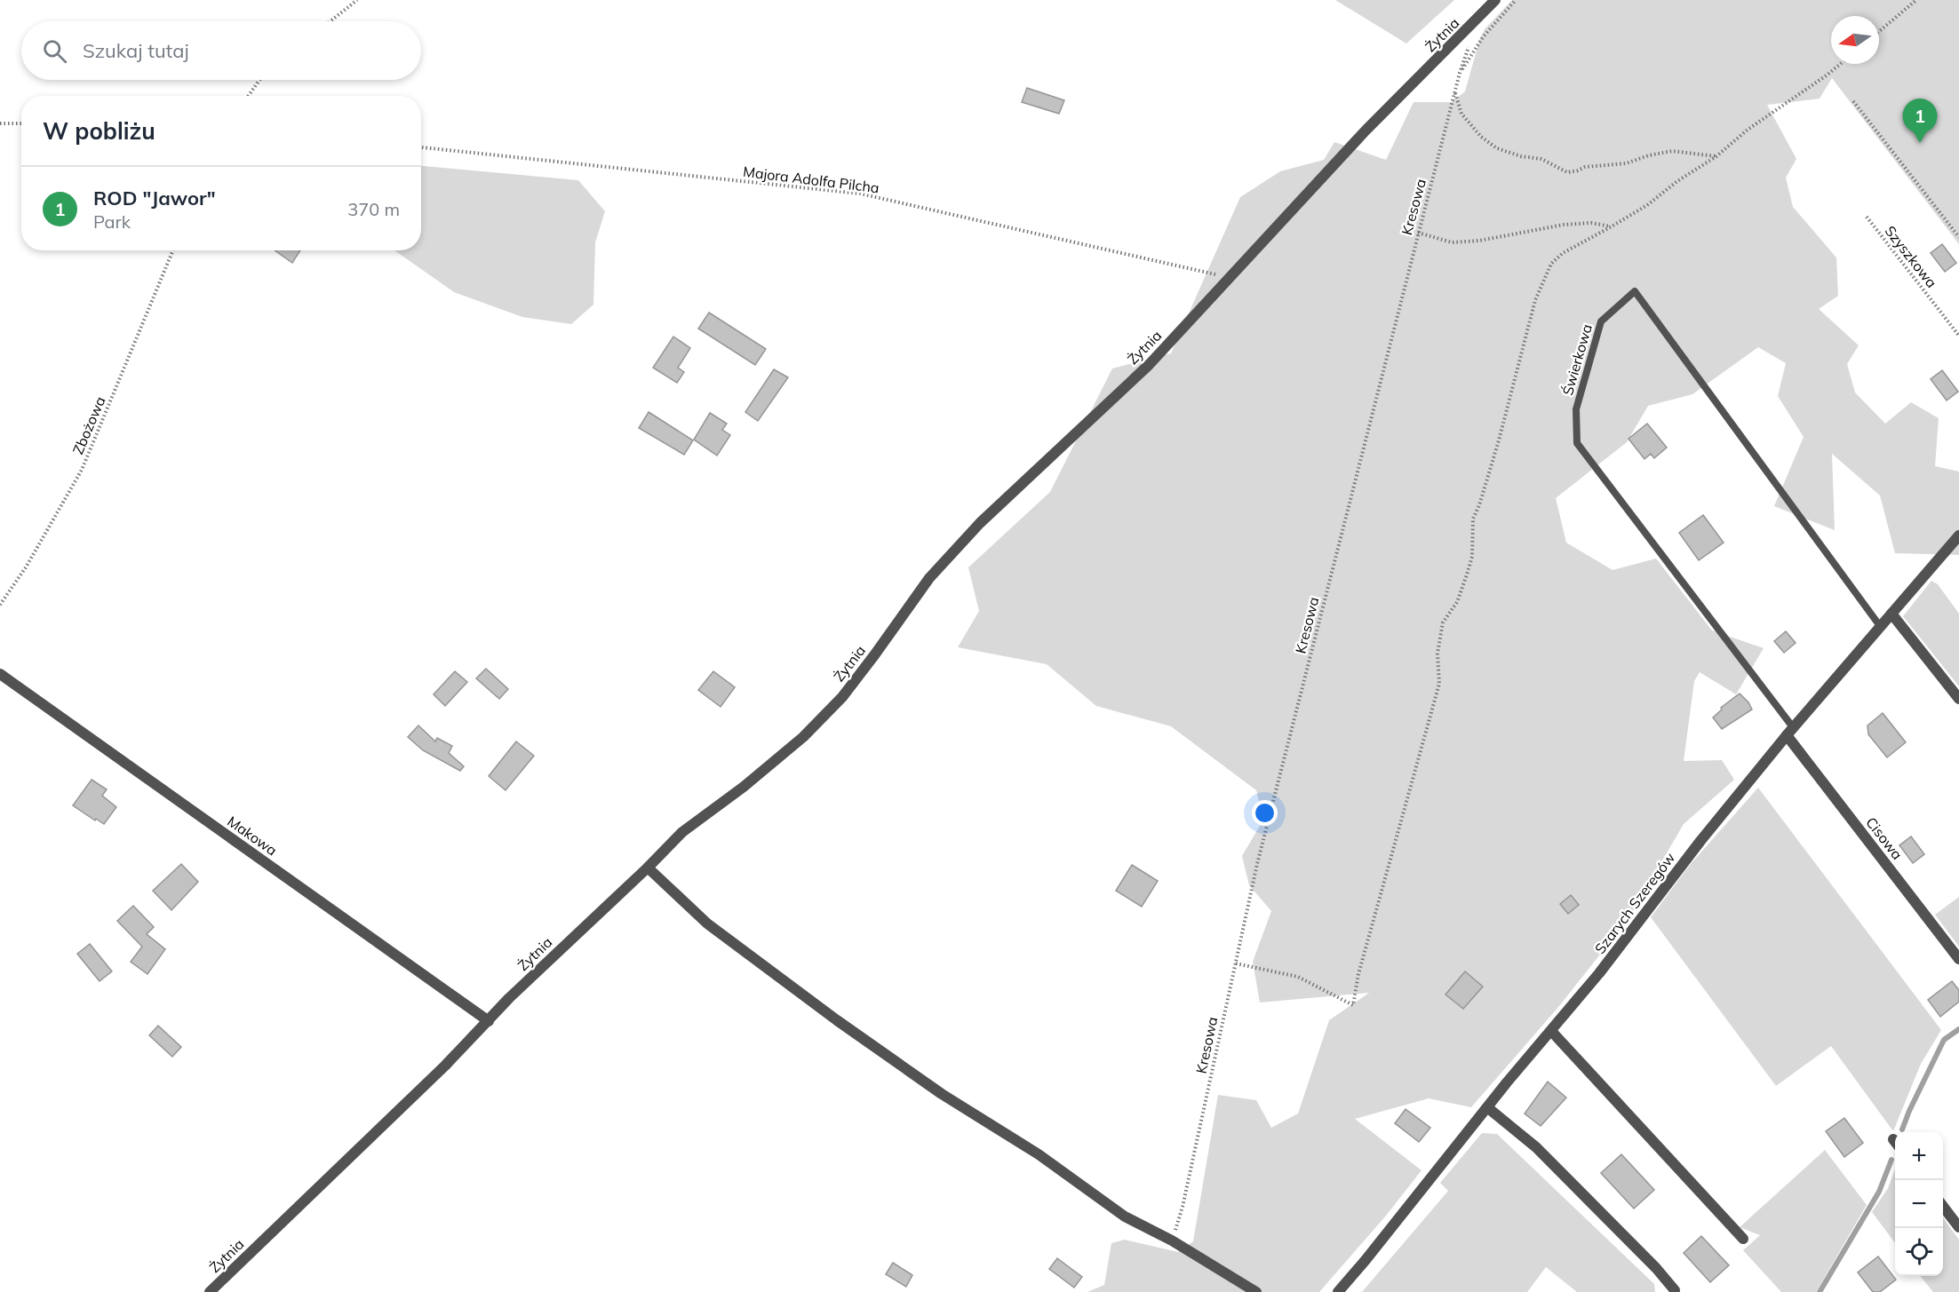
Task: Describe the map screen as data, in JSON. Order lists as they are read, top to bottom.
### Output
{
  "streets": {
    "street": [
      "Żytnia",
      "Makowa",
      "Cisowa",
      "Szarych Szeregów"
    ],
    "lane": ["Świerkowa"],
    "path": [
      "Majora Adolfa Pilcha",
      "Kresowa",
      "Szyszkowa",
      "Zbożowa"
    ]
  },
  "crossings": [
    ["Żytnia", "Majora Adolfa Pilcha"],
    ["Żytnia", "Makowa"],
    ["Świerkowa", "Cisowa"],
    ["Świerkowa", "Szarych Szeregów"],
    ["Cisowa", "Szarych Szeregów"]
  ],
  "north": "left",
  "page": {
    "search": "Szukaj tutaj",
    "heading": "W pobliżu",
    "pins": "1",
    "list": [
      {
        "mark": "1",
        "name": "ROD \"Jawor\"",
        "note": "Park",
        "value": "370 m"
      }
    ],
    "map_buttons": ["+", "−"]
  }
}
